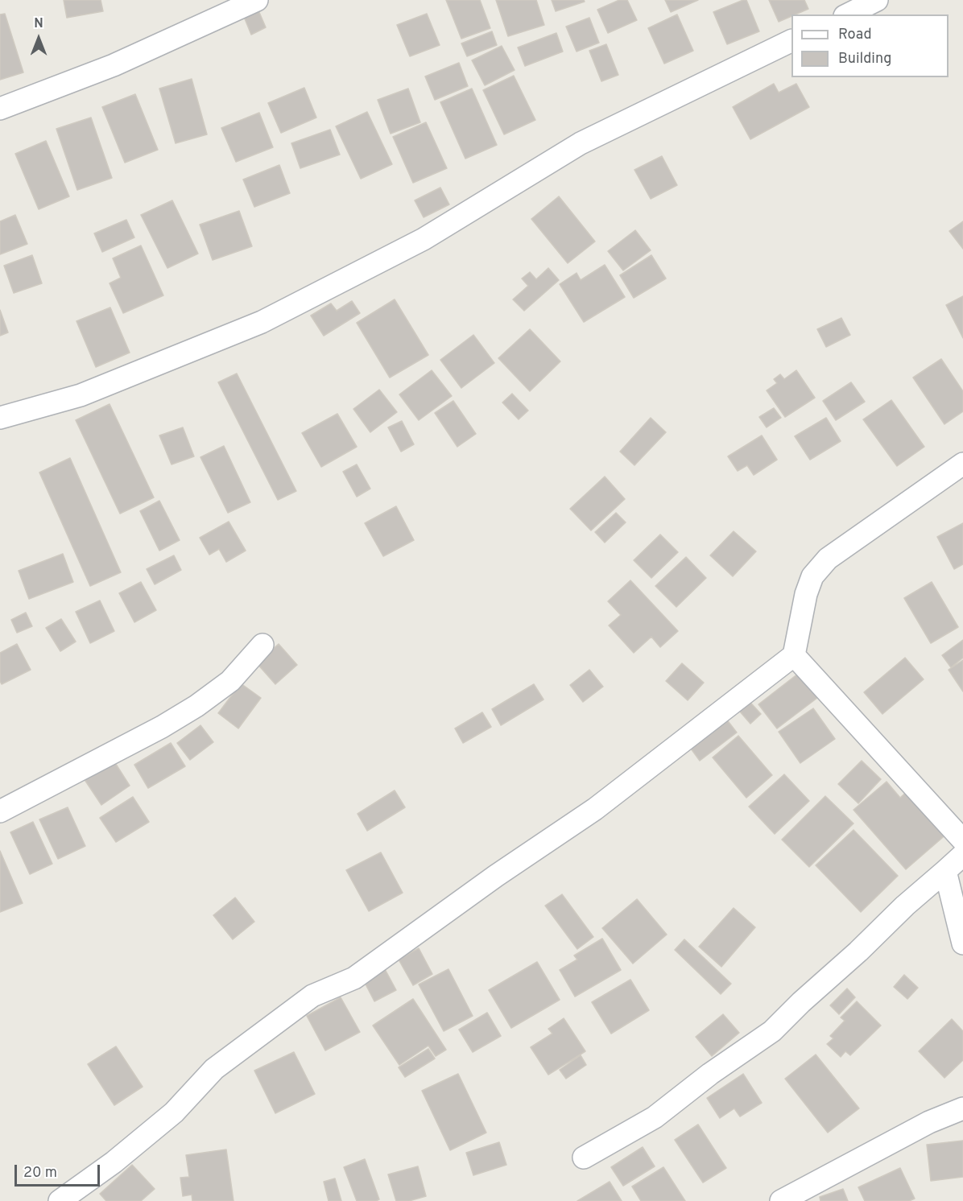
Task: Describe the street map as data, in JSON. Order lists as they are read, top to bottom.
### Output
{
  "legend": ["Road", "Building"],
  "scale_bar": "20 m",
  "north": "top"
}
